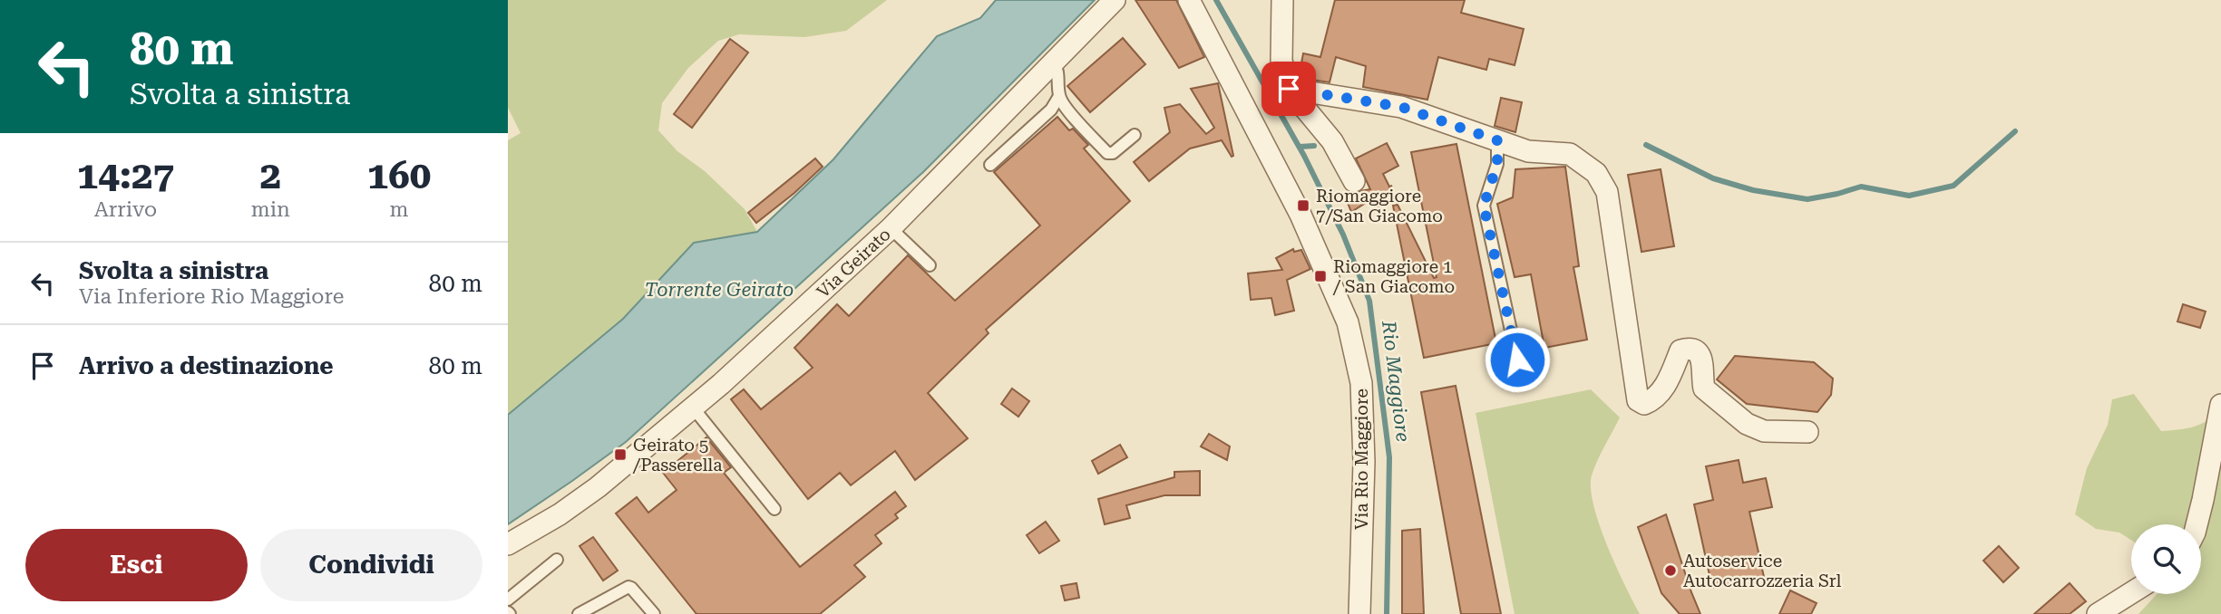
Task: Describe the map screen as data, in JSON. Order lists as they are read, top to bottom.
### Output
{
  "streets": {
    "street": ["Via Geirato", "Via Rio Maggiore"]
  },
  "water": ["Torrente Geirato", "Rio Maggiore"],
  "places": {
    "transit": ["Riomaggiore 7/San Giacomo", "Riomaggiore 1 / San Giacomo", "Geirato 5 /Passerella"],
    "other": ["Autoservice Autocarrozzeria Srl"]
  },
  "page": {
    "turn": ["80 m", "Svolta a sinistra"],
    "eta": [
      "14:27",
      "Arrivo",
      "2",
      "min",
      "160",
      "m"
    ],
    "list": [
      {
        "name": "Svolta a sinistra",
        "note": "Via Inferiore Rio Maggiore",
        "value": "80 m"
      },
      {
        "name": "Arrivo a destinazione",
        "value": "80 m"
      }
    ],
    "buttons": ["Esci", "Condividi"]
  }
}
